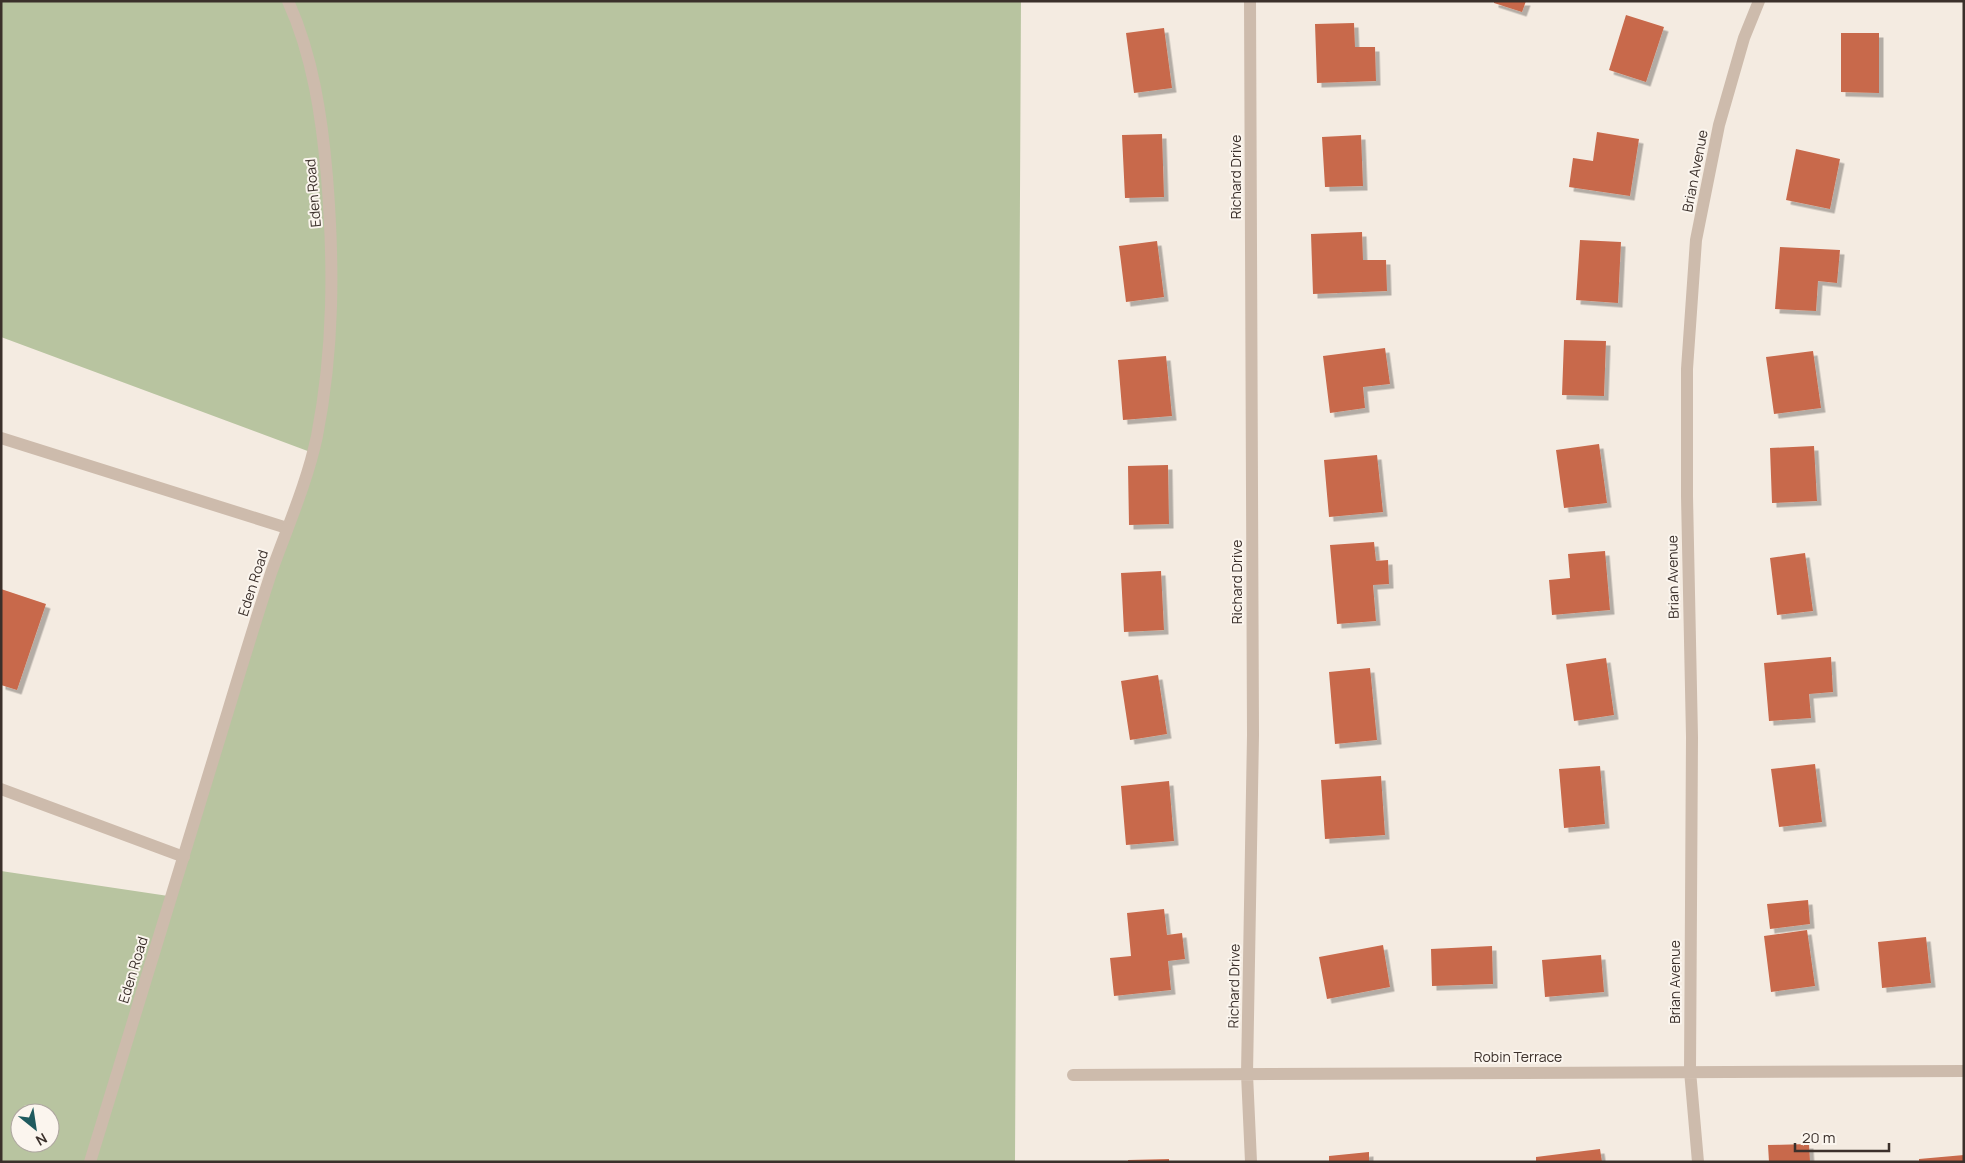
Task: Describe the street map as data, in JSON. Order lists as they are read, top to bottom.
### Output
{
  "streets": {
    "street": [
      "Brian Avenue",
      "Richard Drive",
      "Eden Road",
      "Robin Terrace"
    ]
  },
  "crossings": [
    ["Brian Avenue", "Robin Terrace"],
    ["Richard Drive", "Robin Terrace"]
  ],
  "scale_bar": "20 m",
  "north": "bottom right"
}
